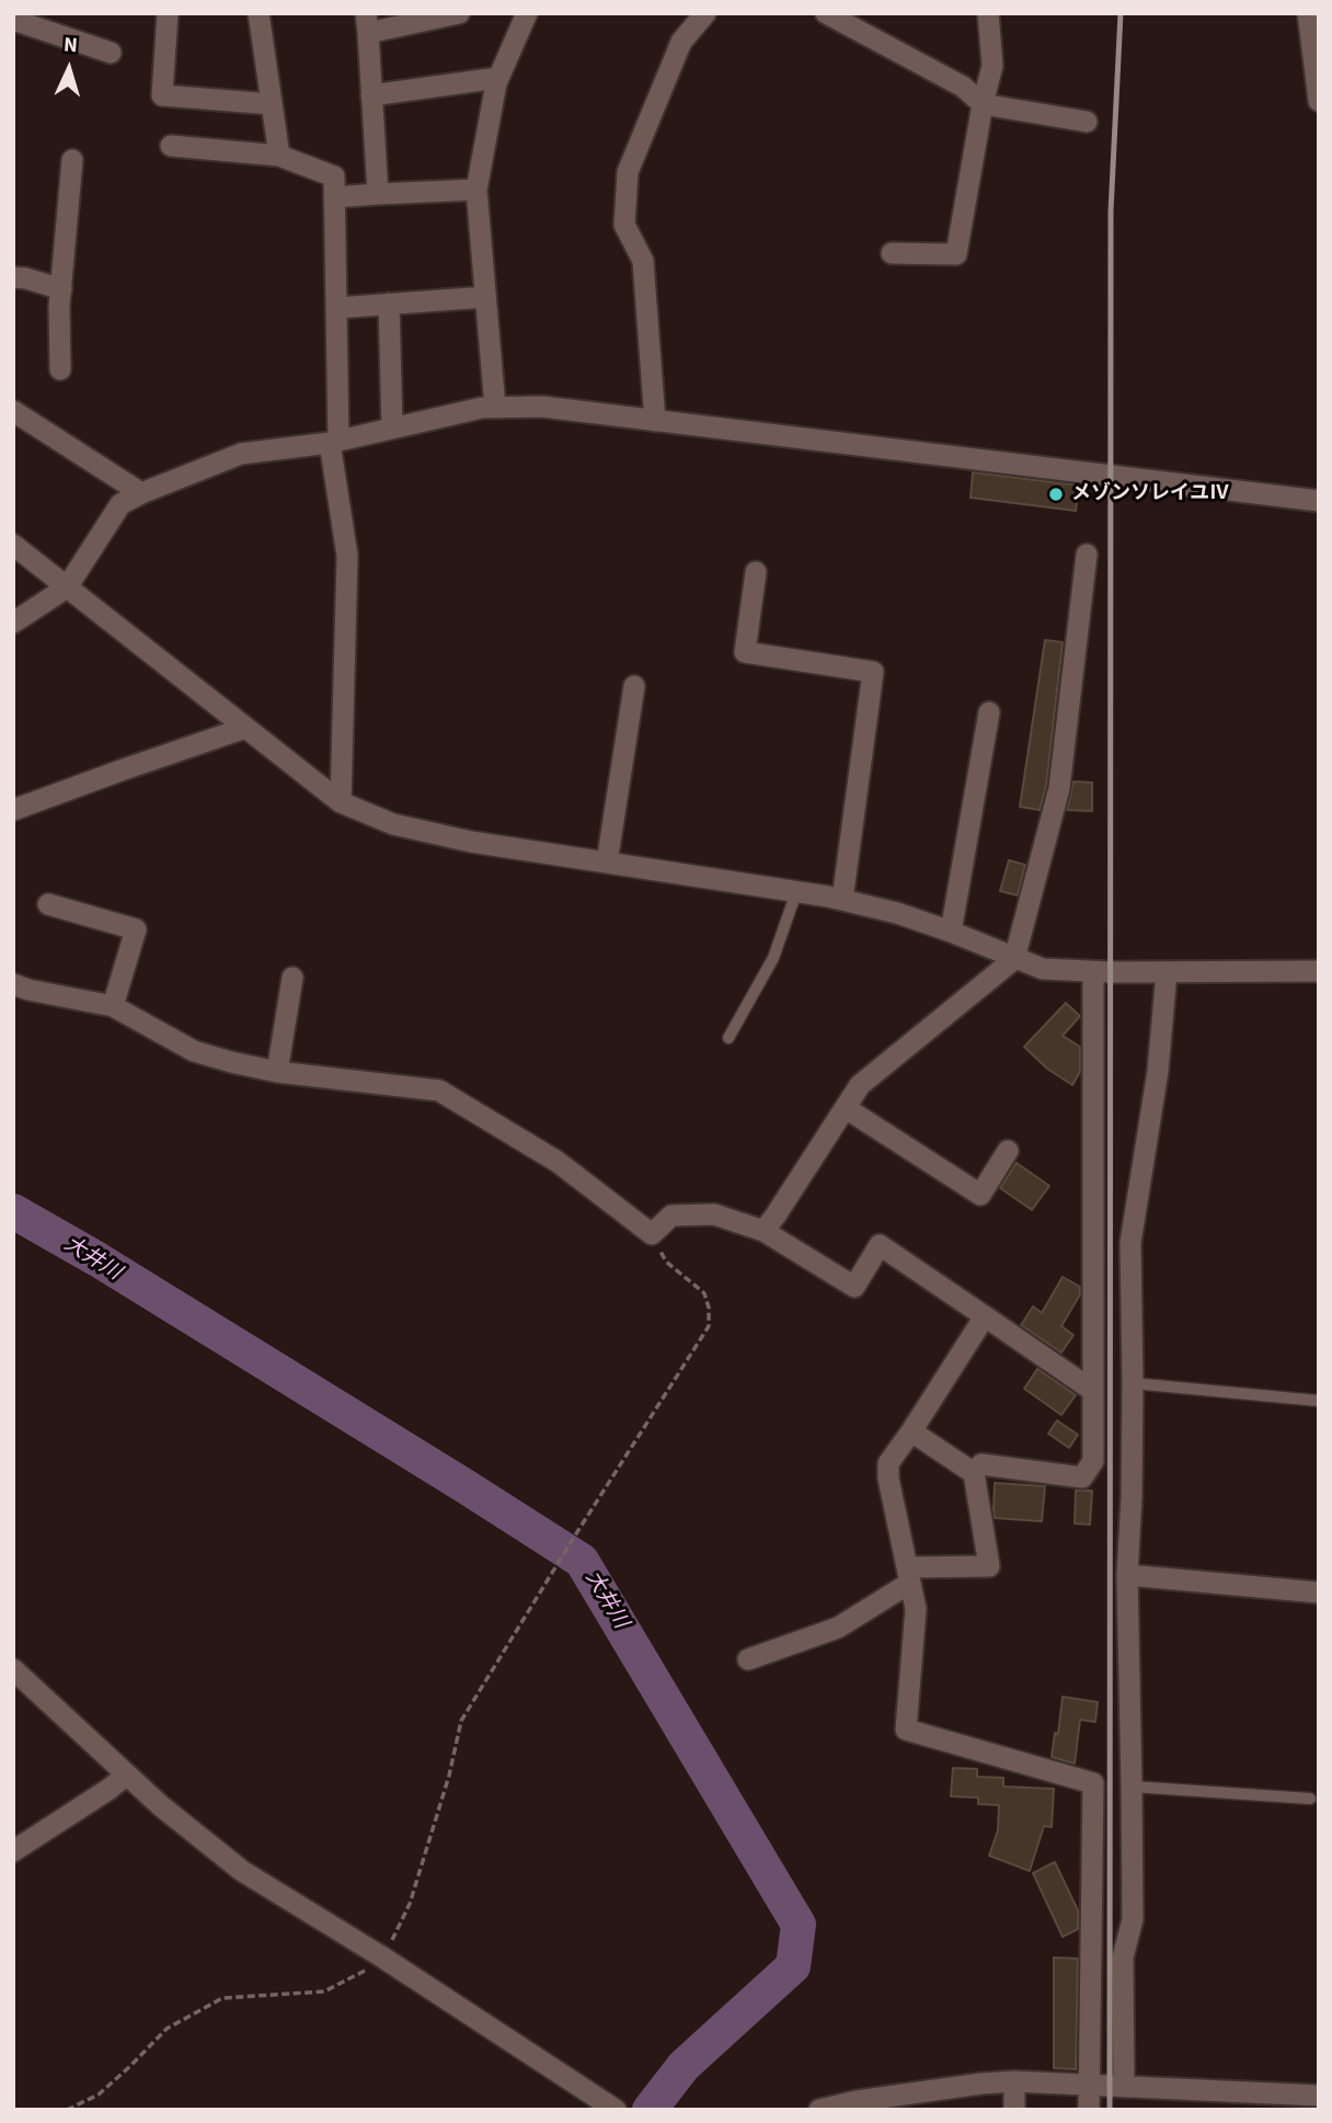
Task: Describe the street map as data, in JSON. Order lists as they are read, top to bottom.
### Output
{
  "water": ["大井川"],
  "places": ["メゾンソレイユⅣ"],
  "north": "top"
}
